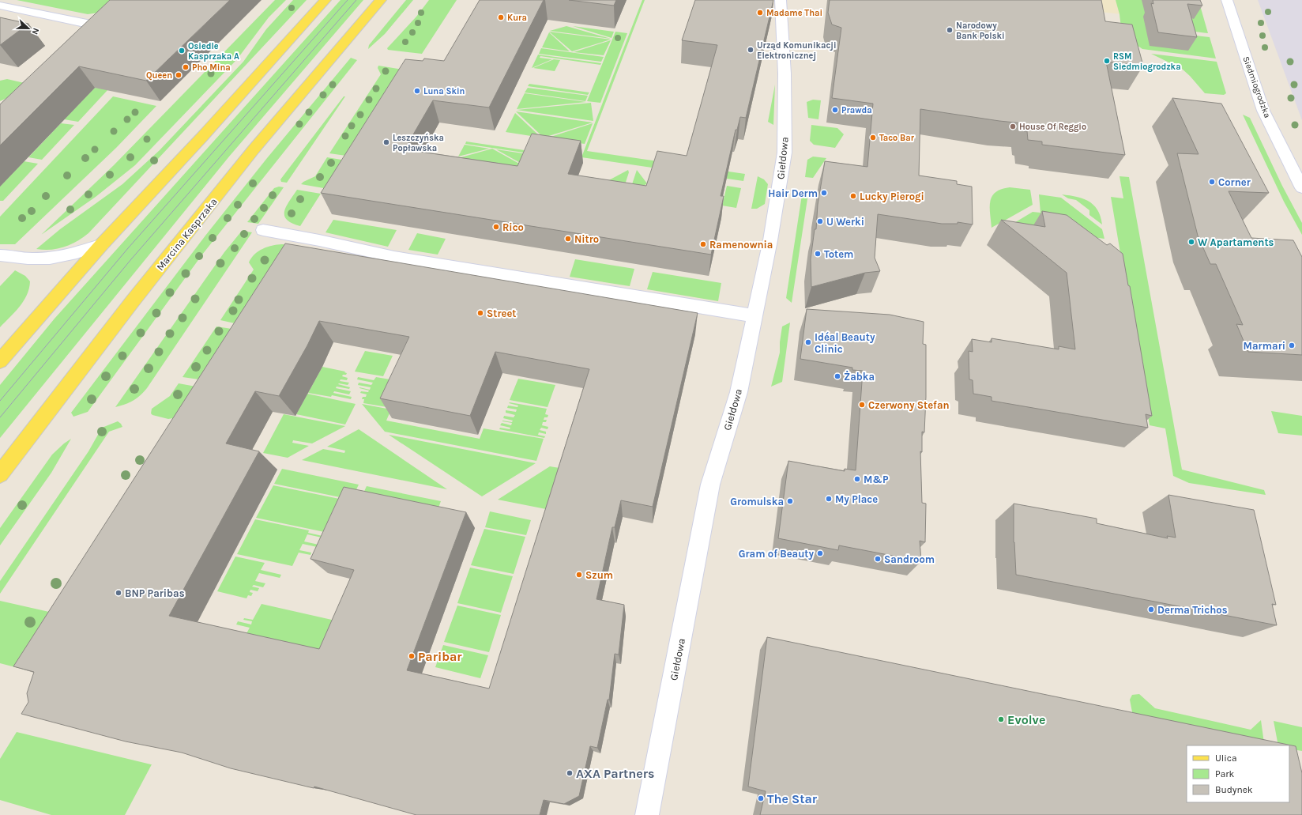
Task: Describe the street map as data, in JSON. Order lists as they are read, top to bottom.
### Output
{
  "streets": {
    "main road": ["Marcina Kasprzaka"],
    "street": ["Siedmiogrodzka", "Giełdowa"]
  },
  "places": [
    "Madame Thai",
    "Kura",
    "Narodowy Bank Polski",
    "Urząd Komunikacji Elektronicznej",
    "Osiedle Kasprzaka A",
    "RSM Siedmiogrodzka",
    "Pho Mina",
    "Queen",
    "Luna Skin",
    "Prawda",
    "House Of Reggio",
    "Taco Bar",
    "Leszczyńska Popławska",
    "Corner",
    "Hair Derm",
    "Lucky Pierogi",
    "U Werki",
    "Rico",
    "Nitro",
    "W Apartaments",
    "Ramenownia",
    "Totem",
    "Street",
    "Idéal Beauty Clinic",
    "Marmari",
    "Żabka",
    "Czerwony Stefan",
    "M&P",
    "My Place",
    "Gromulska",
    "Gram of Beauty",
    "Sandroom",
    "Szum",
    "BNP Paribas",
    "Derma Trichos",
    "Paribar",
    "Evolve",
    "AXA Partners",
    "The Star"
  ],
  "legend": ["Ulica", "Park", "Budynek"],
  "north": "right"
}
